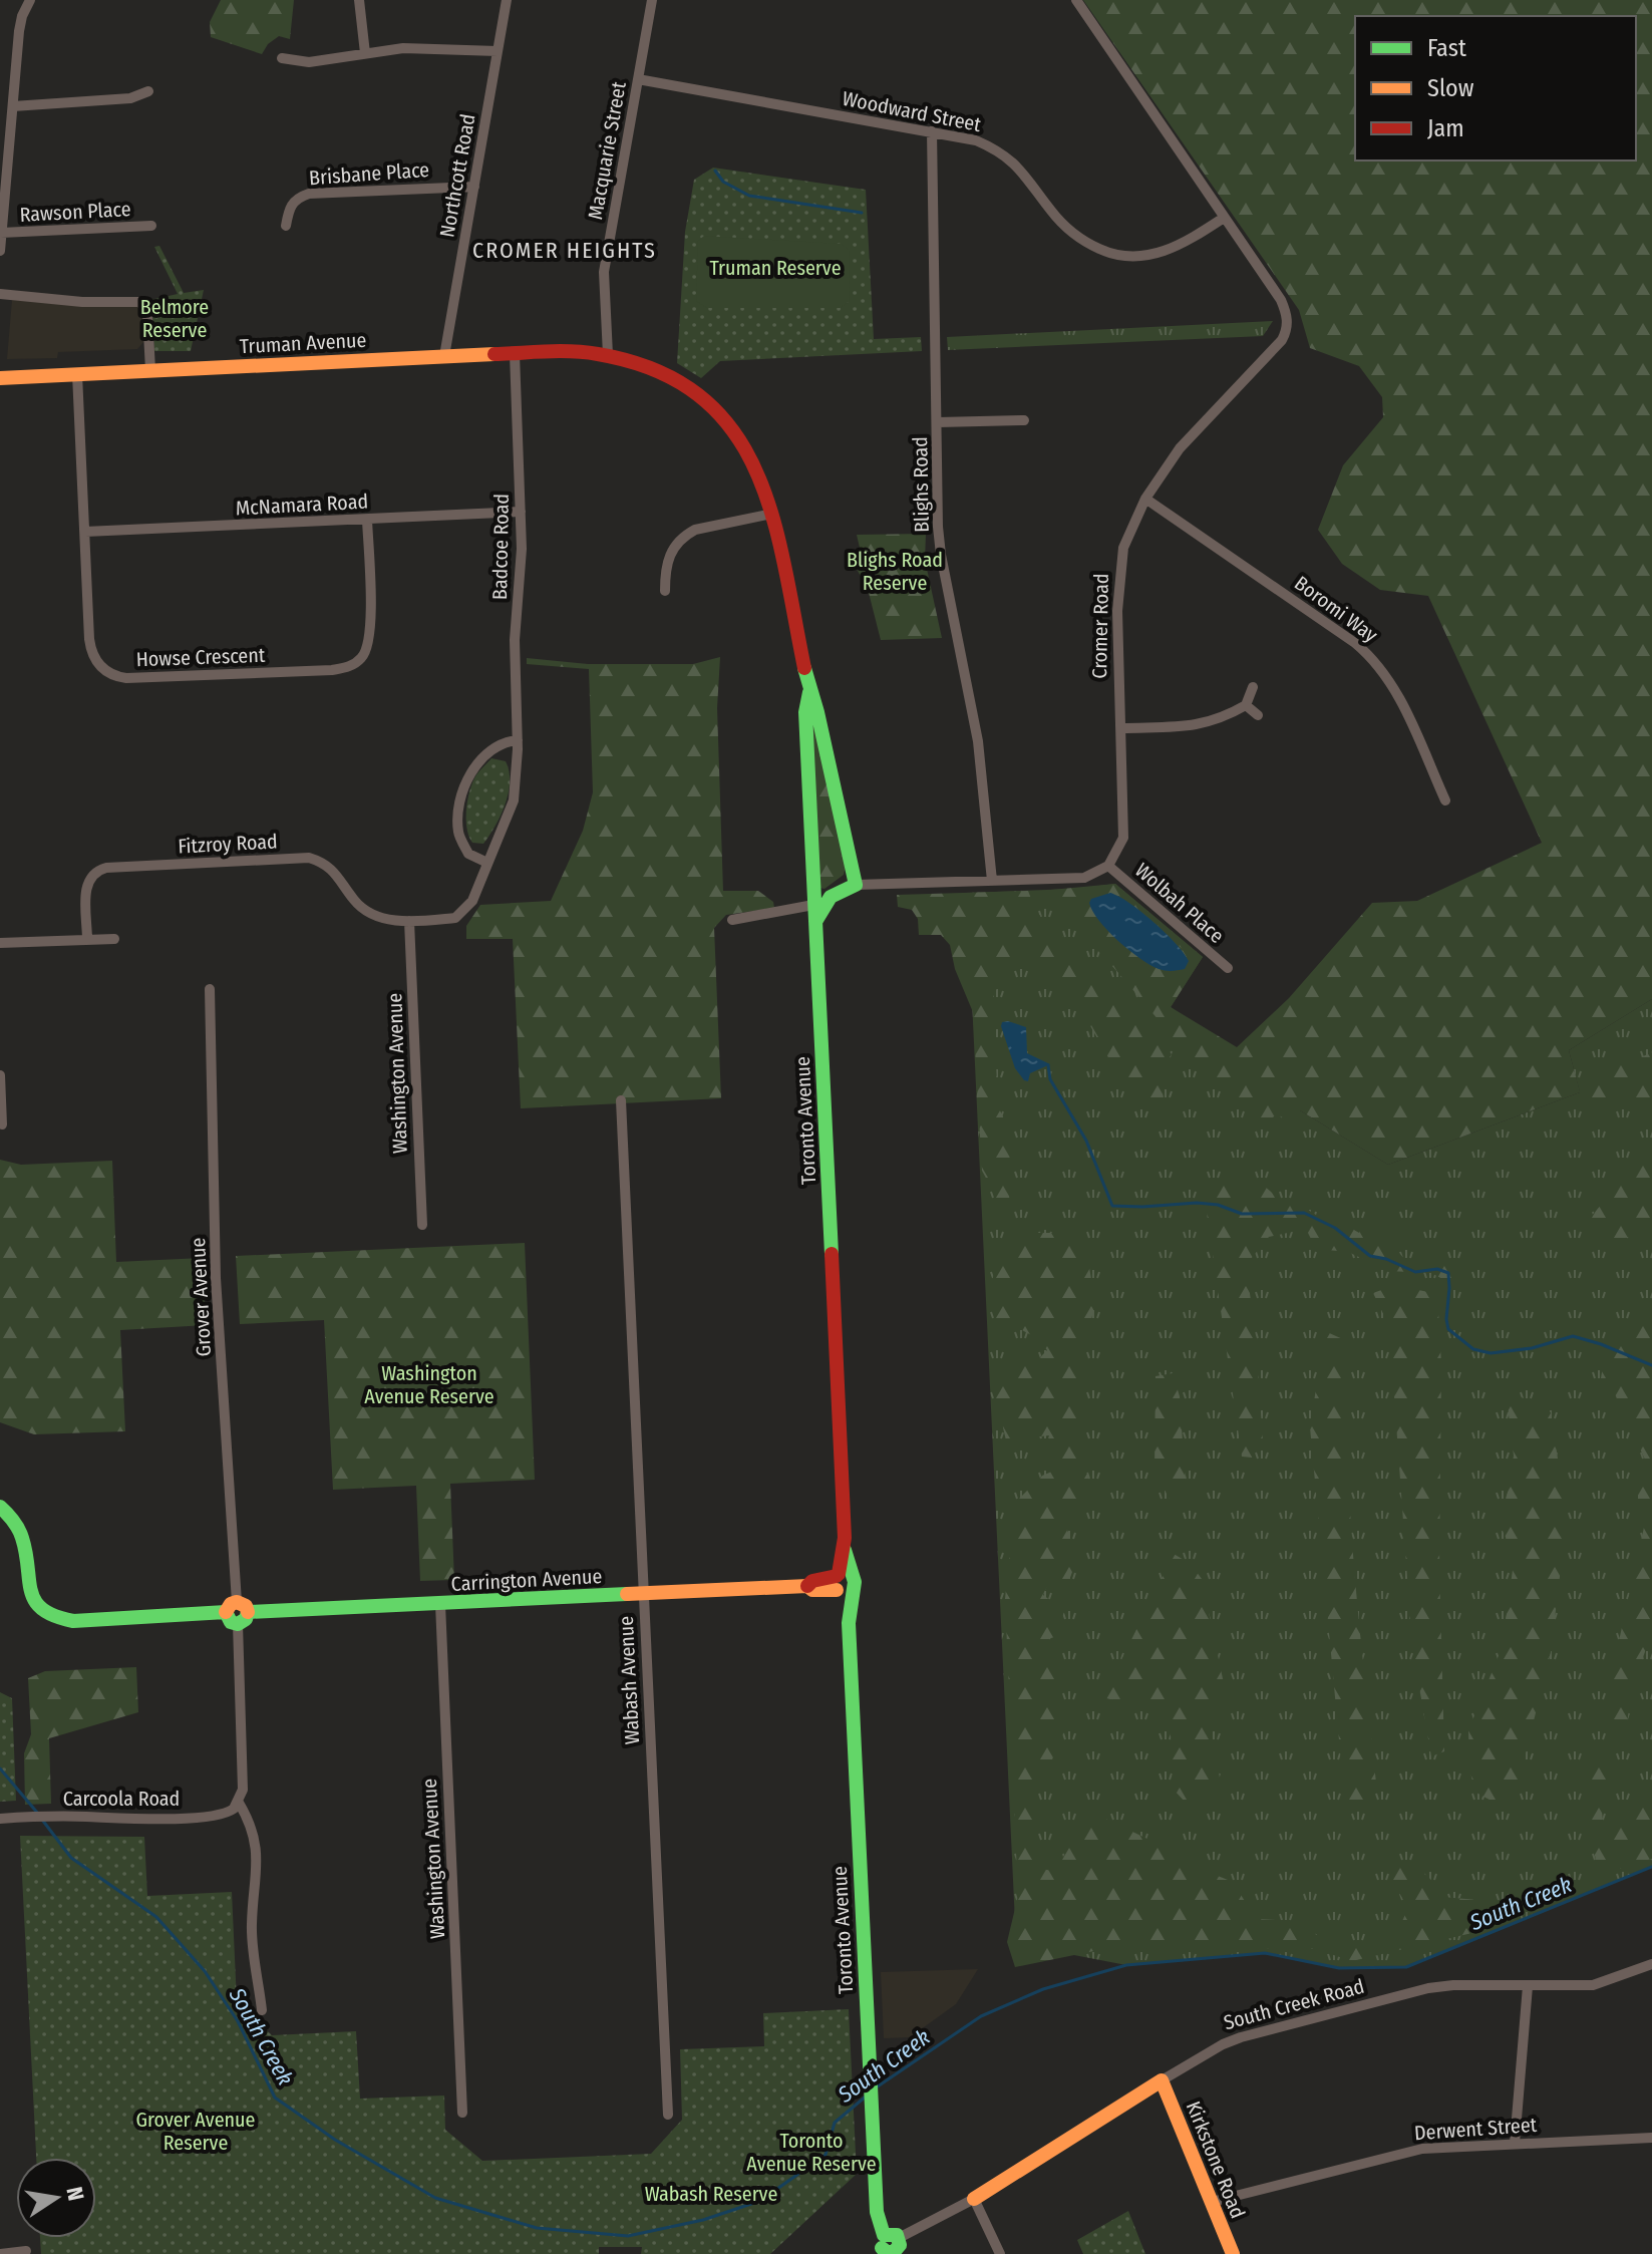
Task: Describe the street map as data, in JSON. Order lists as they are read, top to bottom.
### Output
{
  "streets": {
    "street": [
      "Woodward Street",
      "Macquarie Street",
      "Brisbane Place",
      "Northcott Road",
      "Rawson Place",
      "Truman Avenue",
      "Blighs Road",
      "McNamara Road",
      "Badcoe Road",
      "Boromi Way",
      "Cromer Road",
      "Howse Crescent",
      "Fitzroy Road",
      "Wolbah Place",
      "Washington Avenue",
      "Toronto Avenue",
      "Grover Avenue",
      "Carrington Avenue",
      "Wabash Avenue",
      "Carcoola Road",
      "South Creek Road",
      "Derwent Street",
      "Kirkstone Road"
    ]
  },
  "crossings": [
    ["Woodward Street", "Macquarie Street"],
    ["Woodward Street", "Blighs Road"],
    ["Woodward Street", "Cromer Road"],
    ["Macquarie Street", "Truman Avenue"],
    ["Macquarie Street", "Toronto Avenue"],
    ["Brisbane Place", "Northcott Road"],
    ["Northcott Road", "Truman Avenue"],
    ["Truman Avenue", "Badcoe Road"],
    ["Truman Avenue", "Howse Crescent"],
    ["Truman Avenue", "Toronto Avenue"],
    ["McNamara Road", "Badcoe Road"],
    ["McNamara Road", "Howse Crescent"],
    ["Badcoe Road", "Fitzroy Road"],
    ["Badcoe Road", "Washington Avenue"],
    ["Boromi Way", "Cromer Road"],
    ["Cromer Road", "Wolbah Place"],
    ["Fitzroy Road", "Washington Avenue"],
    ["Washington Avenue", "Carrington Avenue"],
    ["Toronto Avenue", "Carrington Avenue"],
    ["Toronto Avenue", "South Creek Road"],
    ["Grover Avenue", "Carrington Avenue"],
    ["Grover Avenue", "Carcoola Road"],
    ["Carrington Avenue", "Wabash Avenue"],
    ["South Creek Road", "Kirkstone Road"],
    ["Derwent Street", "Kirkstone Road"]
  ],
  "districts": ["CROMER HEIGHTS"],
  "water": ["South Creek"],
  "parks": [
    "Truman Reserve",
    "Belmore Reserve",
    "Blighs Road Reserve",
    "Washington Avenue Reserve",
    "Grover Avenue Reserve",
    "Toronto Avenue Reserve",
    "Wabash Reserve"
  ],
  "legend": ["Fast", "Slow", "Jam"],
  "north": "right"
}
